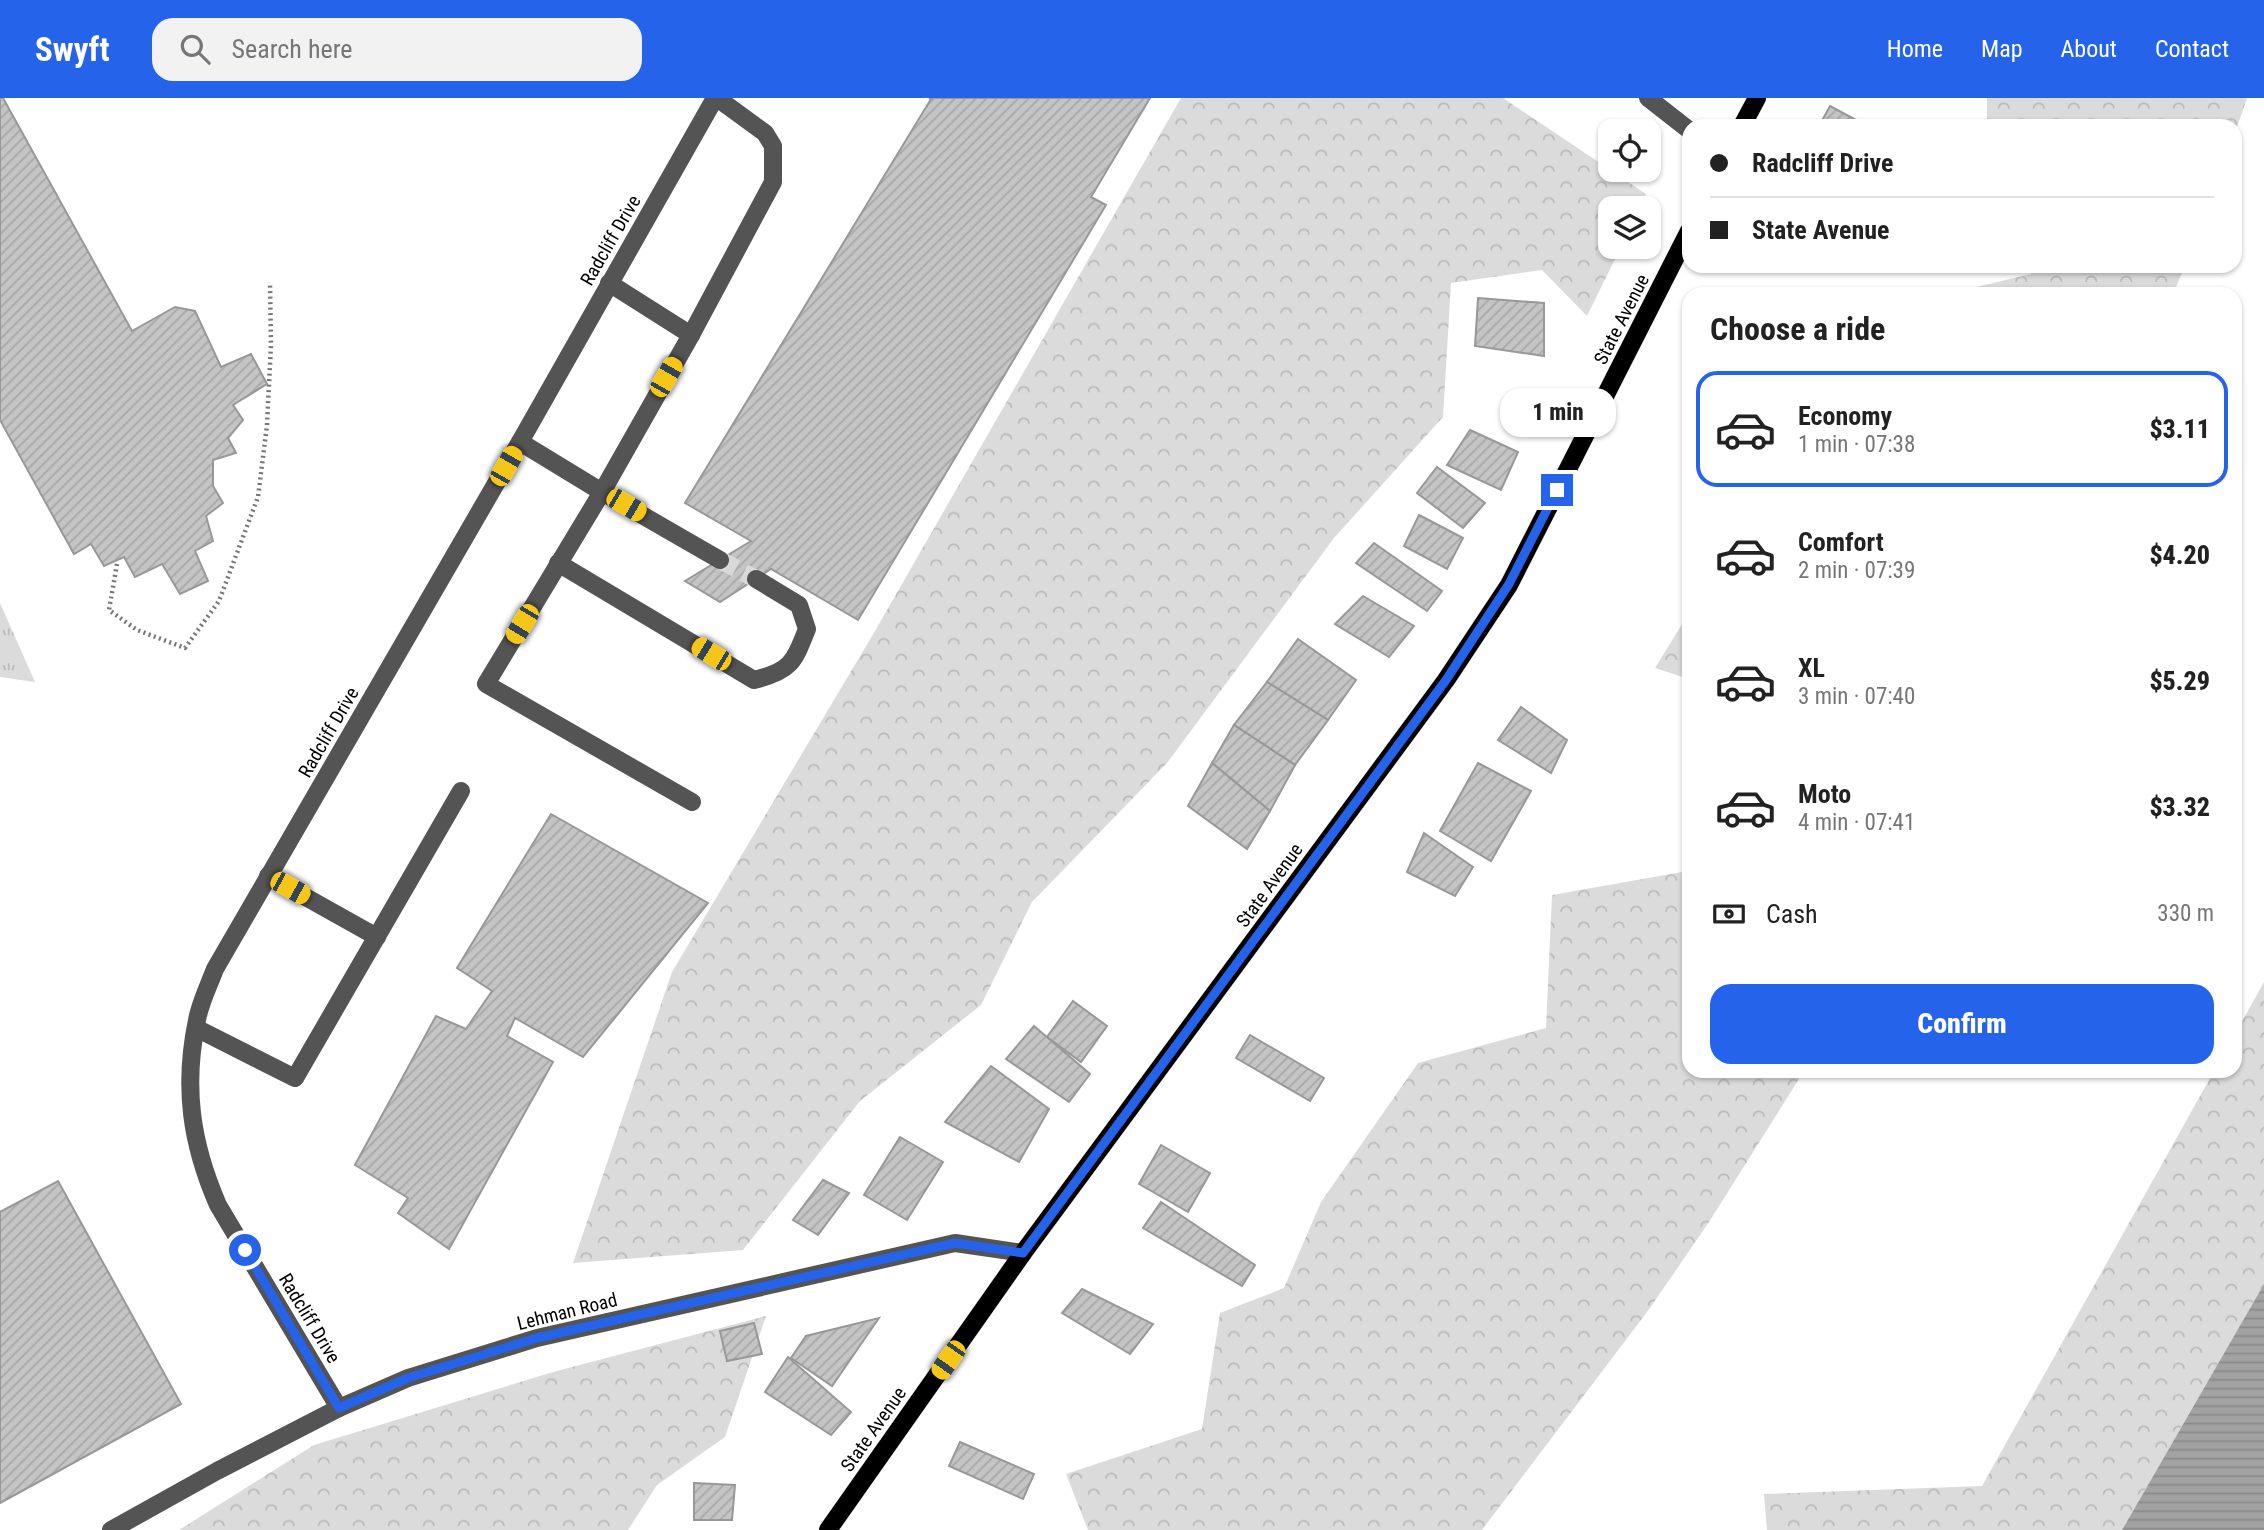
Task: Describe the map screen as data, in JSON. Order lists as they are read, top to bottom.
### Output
{
  "streets": {
    "main road": ["State Avenue"],
    "street": ["Radcliff Drive", "Lehman Road"]
  },
  "crossings": [
    ["Radcliff Drive", "Lehman Road"],
    ["State Avenue", "Lehman Road"]
  ],
  "page": {
    "header": "Swyft",
    "search": "Search here",
    "nav": [
      "Home",
      "Map",
      "About",
      "Contact"
    ],
    "banner": ["Radcliff Drive", "State Avenue"],
    "heading": "Choose a ride",
    "list": [
      {
        "name": "Economy",
        "note": "1 min · 07:38",
        "value": "$3.11"
      },
      {
        "name": "Comfort",
        "note": "2 min · 07:39",
        "value": "$4.20"
      },
      {
        "name": "XL",
        "note": "3 min · 07:40",
        "value": "$5.29"
      },
      {
        "name": "Moto",
        "note": "4 min · 07:41",
        "value": "$3.32"
      }
    ],
    "bubble": "1 min",
    "pay": ["Cash", "330 m"],
    "buttons": "Confirm"
  }
}
